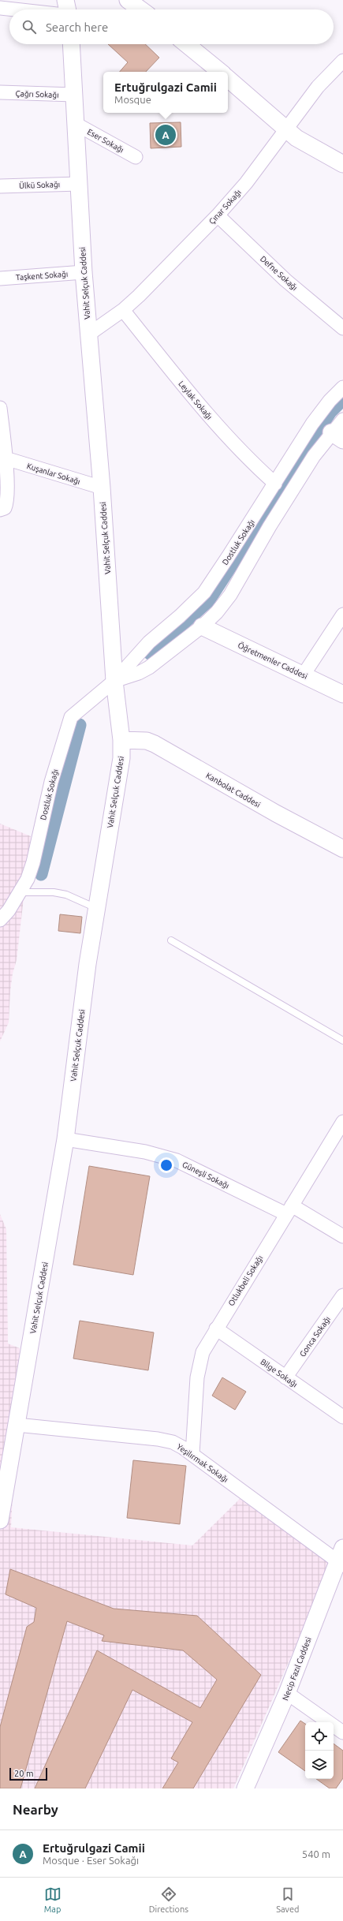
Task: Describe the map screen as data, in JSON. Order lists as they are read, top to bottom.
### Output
{
  "streets": {
    "street": [
      "Çağrı Sokağı",
      "Eser Sokağı",
      "Ülkü Sokağı",
      "Çınar Sokağı",
      "Defne Sokağı",
      "Taşkent Sokağı",
      "Vahit Selçuk Caddesi",
      "Leylak Sokağı",
      "Kuşanlar Sokağı",
      "Dostluk Sokağı",
      "Öğretmenler Caddesi",
      "Kanbolat Caddesi",
      "Güneşli Sokağı",
      "Otlukbeli Sokağı",
      "Gonca Sokağı",
      "Bilge Sokağı",
      "Yeşilırmak Sokağı",
      "Necip Fazıl Caddesi"
    ]
  },
  "crossings": [
    ["Çağrı Sokağı", "Vahit Selçuk Caddesi"],
    ["Eser Sokağı", "Vahit Selçuk Caddesi"],
    ["Ülkü Sokağı", "Vahit Selçuk Caddesi"],
    ["Çınar Sokağı", "Defne Sokağı"],
    ["Çınar Sokağı", "Vahit Selçuk Caddesi"],
    ["Çınar Sokağı", "Leylak Sokağı"],
    ["Taşkent Sokağı", "Vahit Selçuk Caddesi"],
    ["Vahit Selçuk Caddesi", "Kuşanlar Sokağı"],
    ["Vahit Selçuk Caddesi", "Dostluk Sokağı"],
    ["Vahit Selçuk Caddesi", "Kanbolat Caddesi"],
    ["Vahit Selçuk Caddesi", "Güneşli Sokağı"],
    ["Vahit Selçuk Caddesi", "Yeşilırmak Sokağı"],
    ["Leylak Sokağı", "Dostluk Sokağı"],
    ["Dostluk Sokağı", "Öğretmenler Caddesi"],
    ["Güneşli Sokağı", "Otlukbeli Sokağı"],
    ["Otlukbeli Sokağı", "Bilge Sokağı"],
    ["Otlukbeli Sokağı", "Yeşilırmak Sokağı"],
    ["Gonca Sokağı", "Bilge Sokağı"],
    ["Yeşilırmak Sokağı", "Necip Fazıl Caddesi"]
  ],
  "scale_bar": "20 m",
  "page": {
    "search": "Search here",
    "popup": ["Ertuğrulgazi Camii", "Mosque"],
    "pins": "A",
    "scale": "20 m",
    "heading": "Nearby",
    "list": [
      {
        "mark": "A",
        "name": "Ertuğrulgazi Camii",
        "note": "Mosque · Eser Sokağı",
        "value": "540 m"
      }
    ],
    "nav": ["Map", "Directions", "Saved"]
  }
}
